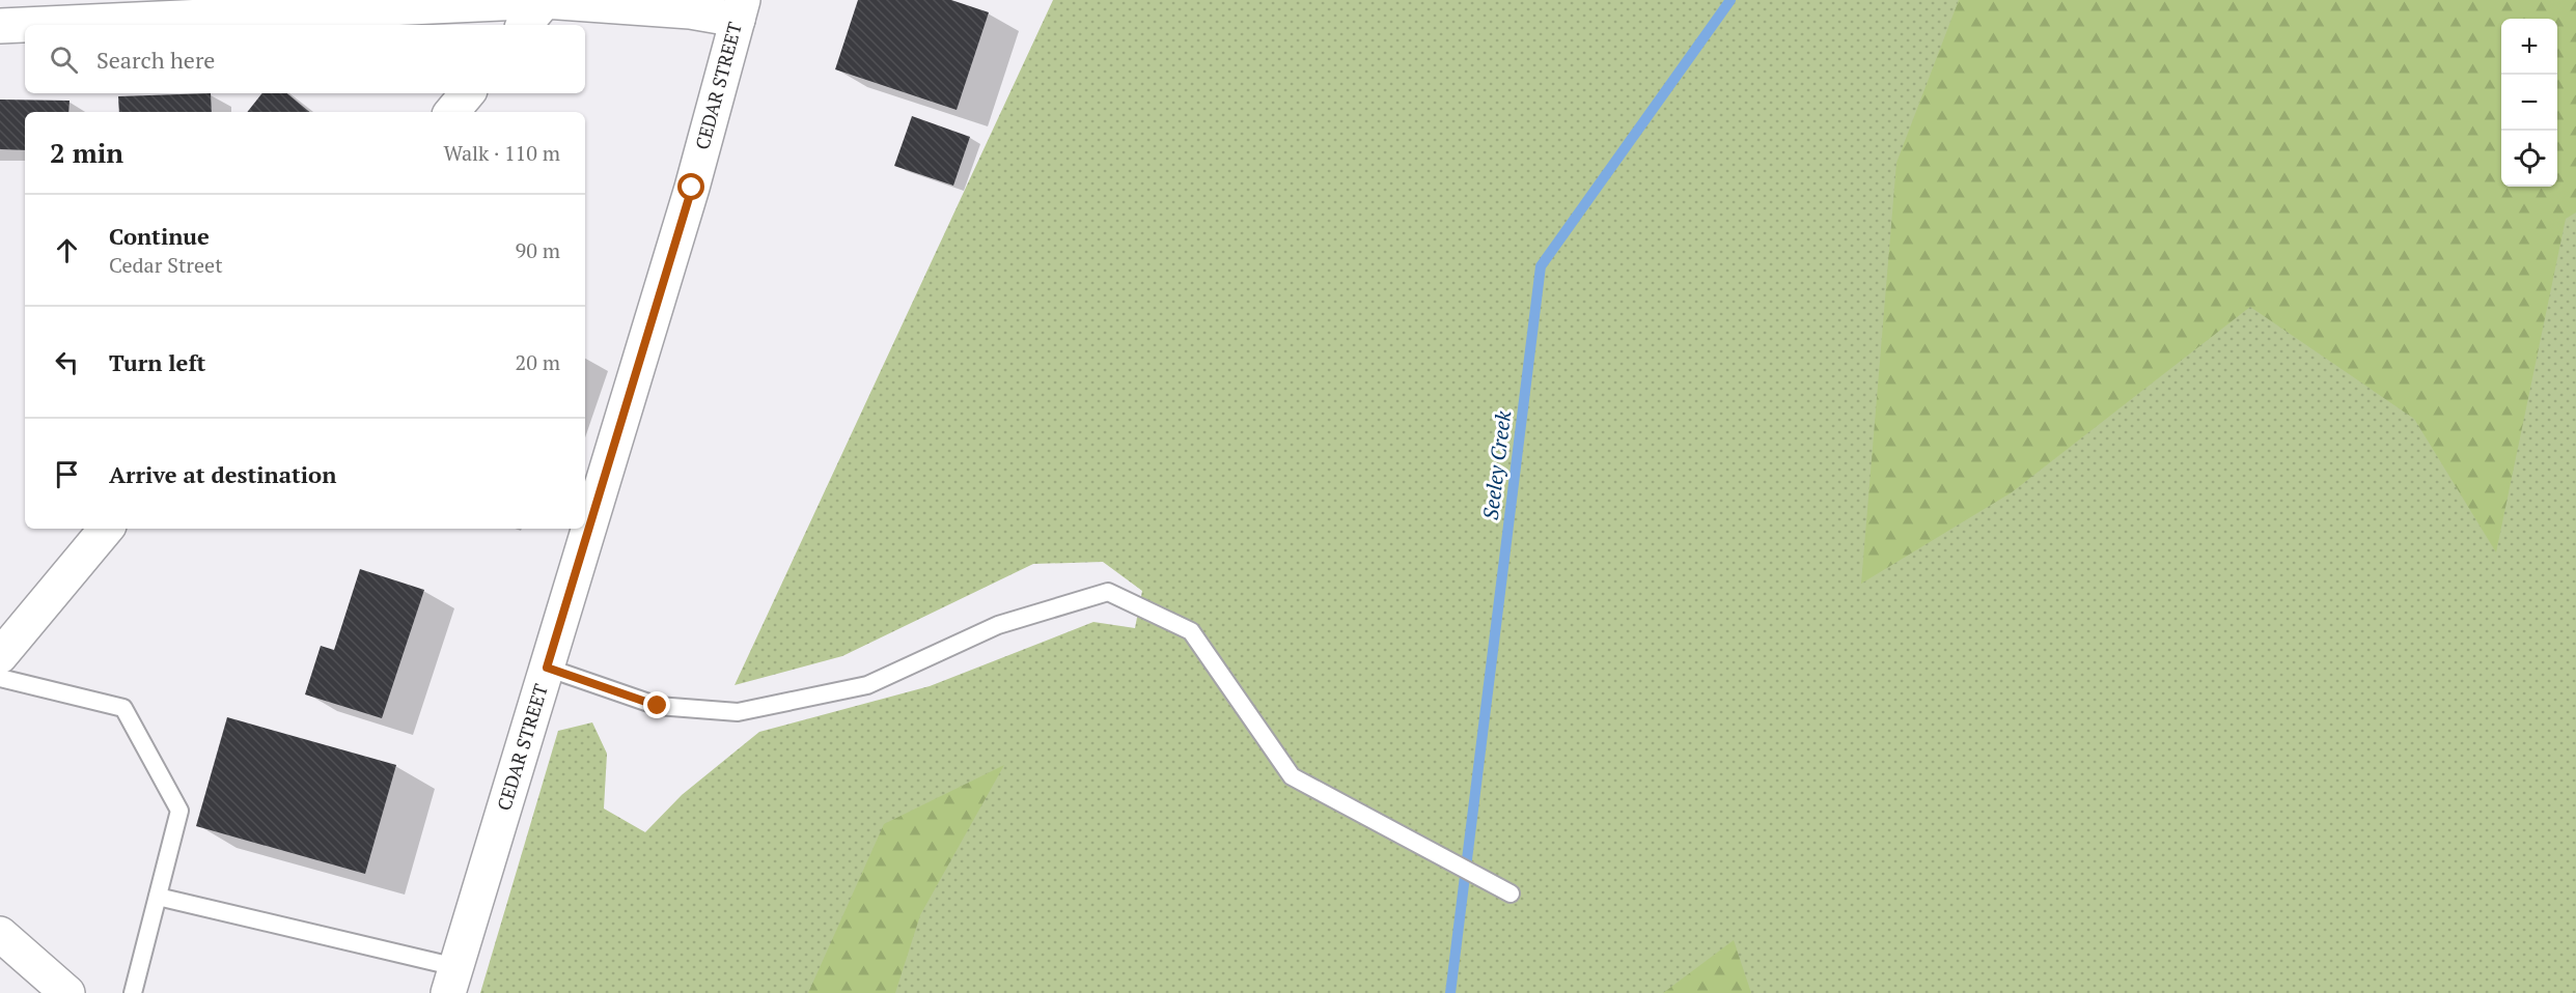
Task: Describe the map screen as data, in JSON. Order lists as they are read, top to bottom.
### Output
{
  "streets": {
    "street": ["CEDAR STREET"]
  },
  "water": ["Seeley Creek"],
  "page": {
    "map_buttons": ["+", "−"],
    "search": "Search here",
    "heading": ["2 min", "Walk · 110 m"],
    "list": [
      ["Continue", "Cedar Street", "90 m"],
      ["Turn left", "20 m"],
      "Arrive at destination"
    ]
  }
}
